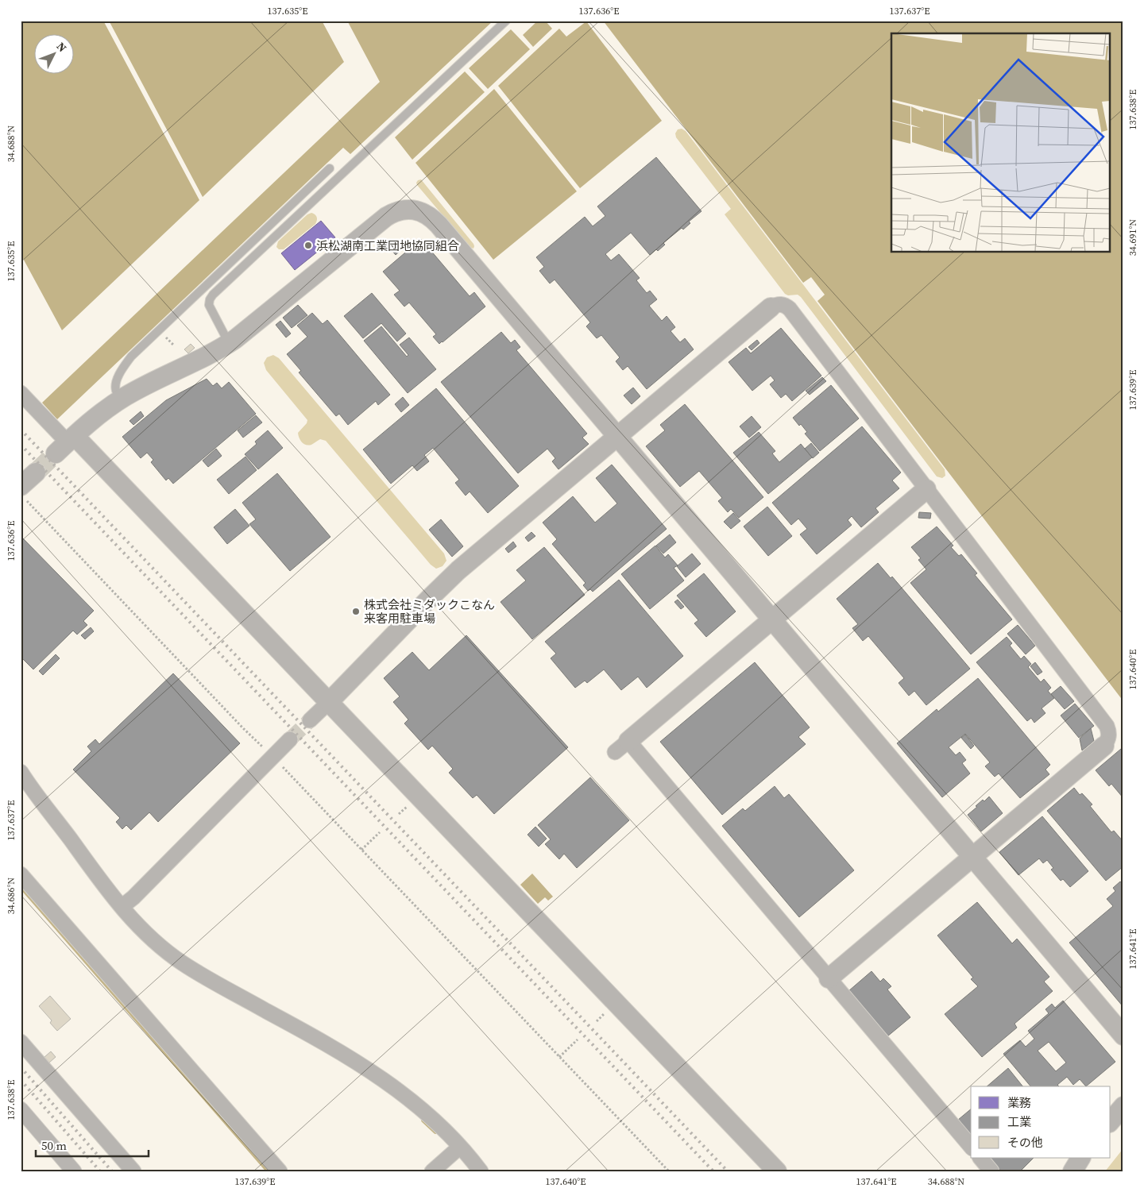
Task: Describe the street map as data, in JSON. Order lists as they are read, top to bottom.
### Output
{
  "places": ["浜松湖南工業団地協同組合", "株式会社ミダックこなん 来客用駐車場"],
  "legend": ["業務", "工業", "その他"],
  "scale_bar": "50 m",
  "north": "top right",
  "coordinates": [
    "137.635°E",
    "137.636°E",
    "137.637°E",
    "137.638°E",
    "34.688°N",
    "34.691°N",
    "137.639°E",
    "137.640°E",
    "34.686°N",
    "137.641°E"
  ]
}
